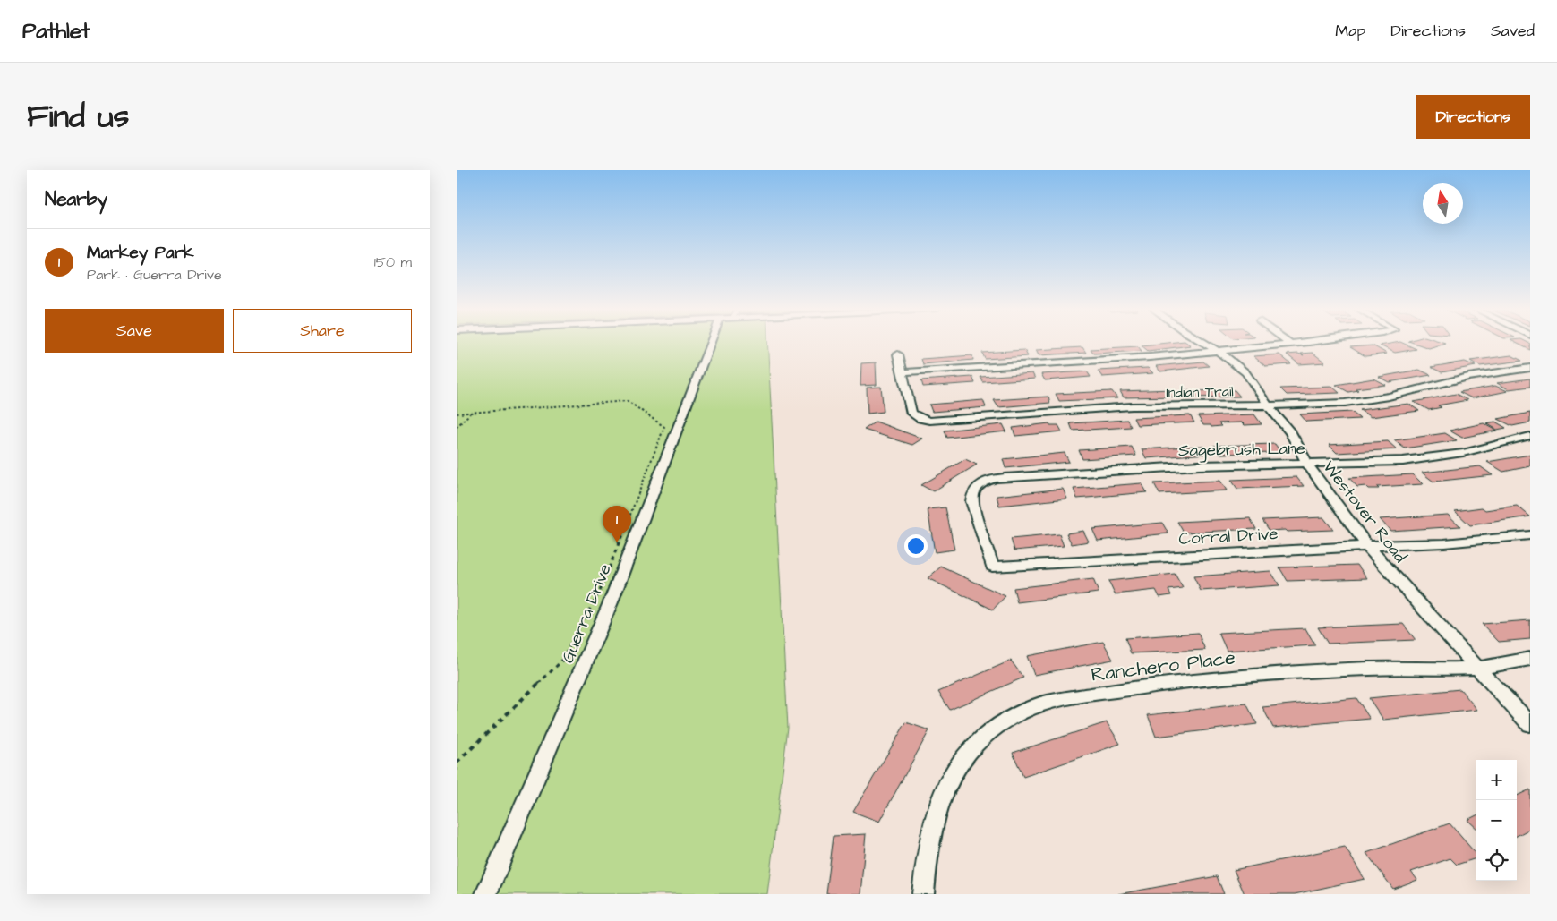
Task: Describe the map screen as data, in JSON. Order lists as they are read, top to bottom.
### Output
{
  "streets": {
    "street": [
      "Indian Trail",
      "Sagebrush Lane",
      "Westover Road",
      "Corral Drive",
      "Guerra Drive",
      "Ranchero Place"
    ]
  },
  "crossings": [
    ["Indian Trail", "Westover Road"],
    ["Sagebrush Lane", "Westover Road"],
    ["Sagebrush Lane", "Corral Drive"],
    ["Westover Road", "Corral Drive"],
    ["Westover Road", "Ranchero Place"]
  ],
  "north": "top",
  "page": {
    "header": "Pathlet",
    "nav": ["Map", "Directions", "Saved"],
    "title": "Find us",
    "buttons": [
      "Directions",
      ["Save", "Share"]
    ],
    "heading": "Nearby",
    "list": [
      {
        "mark": "1",
        "name": "Markey Park",
        "note": "Park · Guerra Drive",
        "value": "150 m"
      }
    ],
    "pins": "1",
    "map_buttons": ["+", "−"]
  }
}
